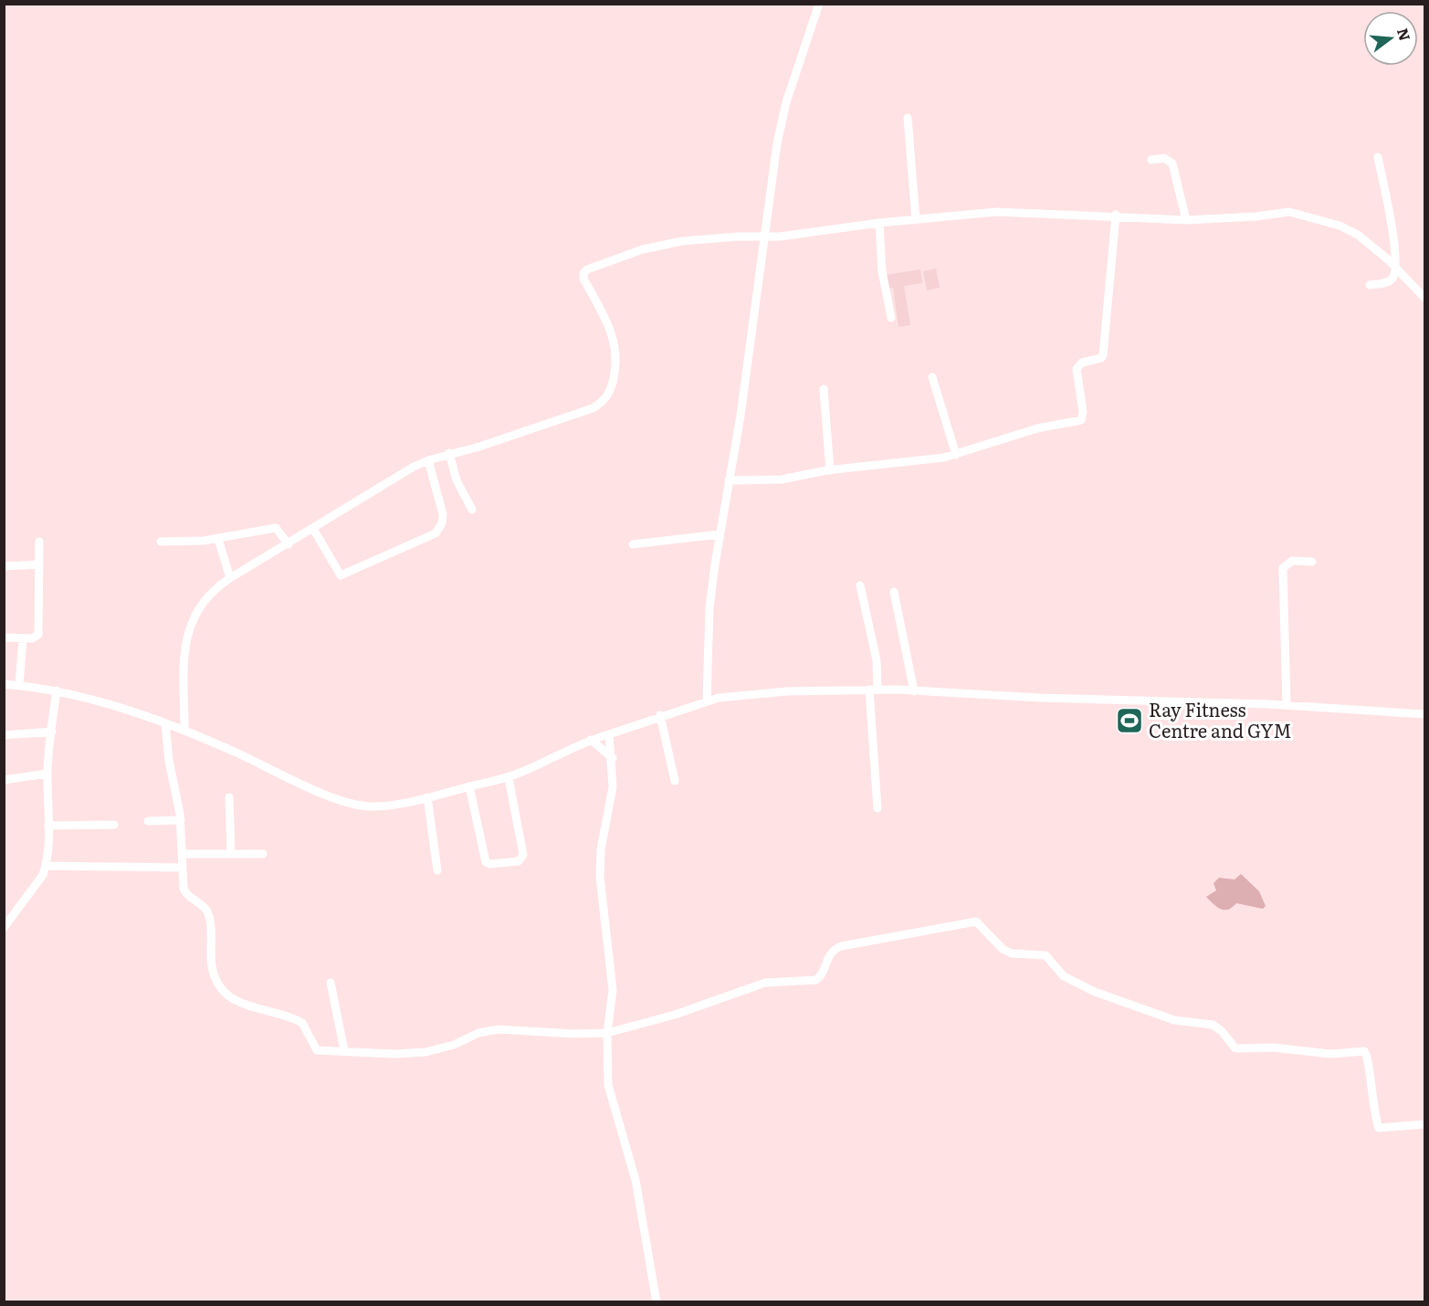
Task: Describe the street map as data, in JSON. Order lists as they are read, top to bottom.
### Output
{
  "places": {
    "sports": ["Ray Fitness Centre and GYM"]
  },
  "north": "right"
}
